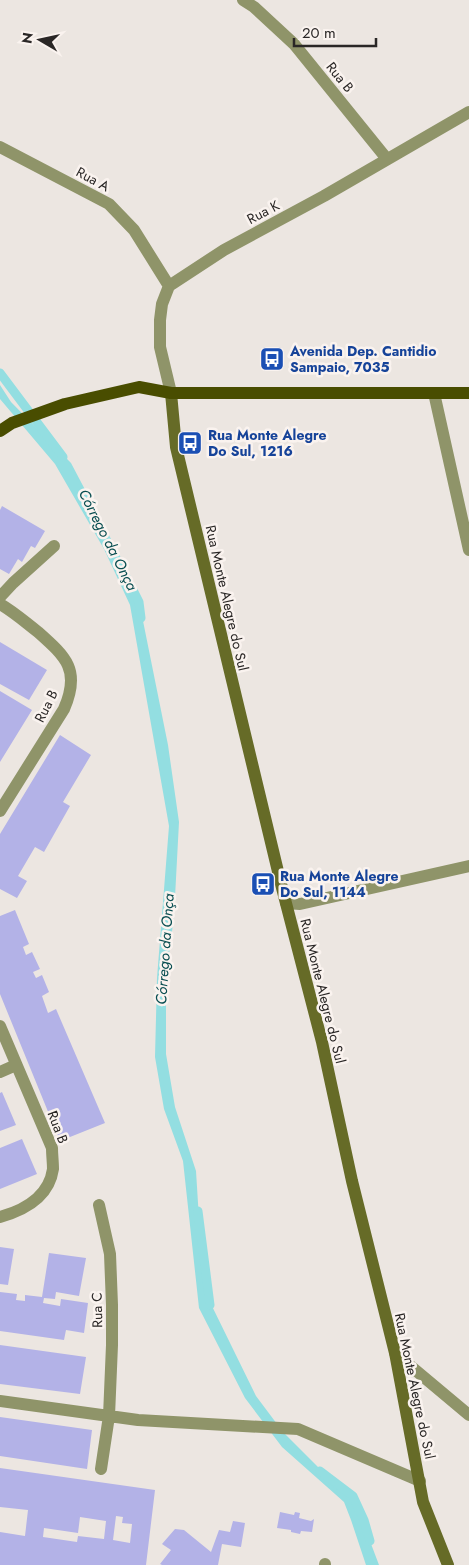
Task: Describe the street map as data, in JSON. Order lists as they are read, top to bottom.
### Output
{
  "streets": {
    "street": [
      "Rua B",
      "Rua A",
      "Rua K",
      "Rua Monte Alegre do Sul",
      "Rua C"
    ]
  },
  "crossings": [
    ["Rua B", "Rua K"],
    ["Rua A", "Rua K"]
  ],
  "water": ["Córrego da Onça"],
  "places": {
    "bus stop": ["Avenida Dep. Cantidio Sampaio, 7035", "Rua Monte Alegre Do Sul, 1216", "Rua Monte Alegre Do Sul, 1144"]
  },
  "scale_bar": "20 m",
  "north": "left"
}
